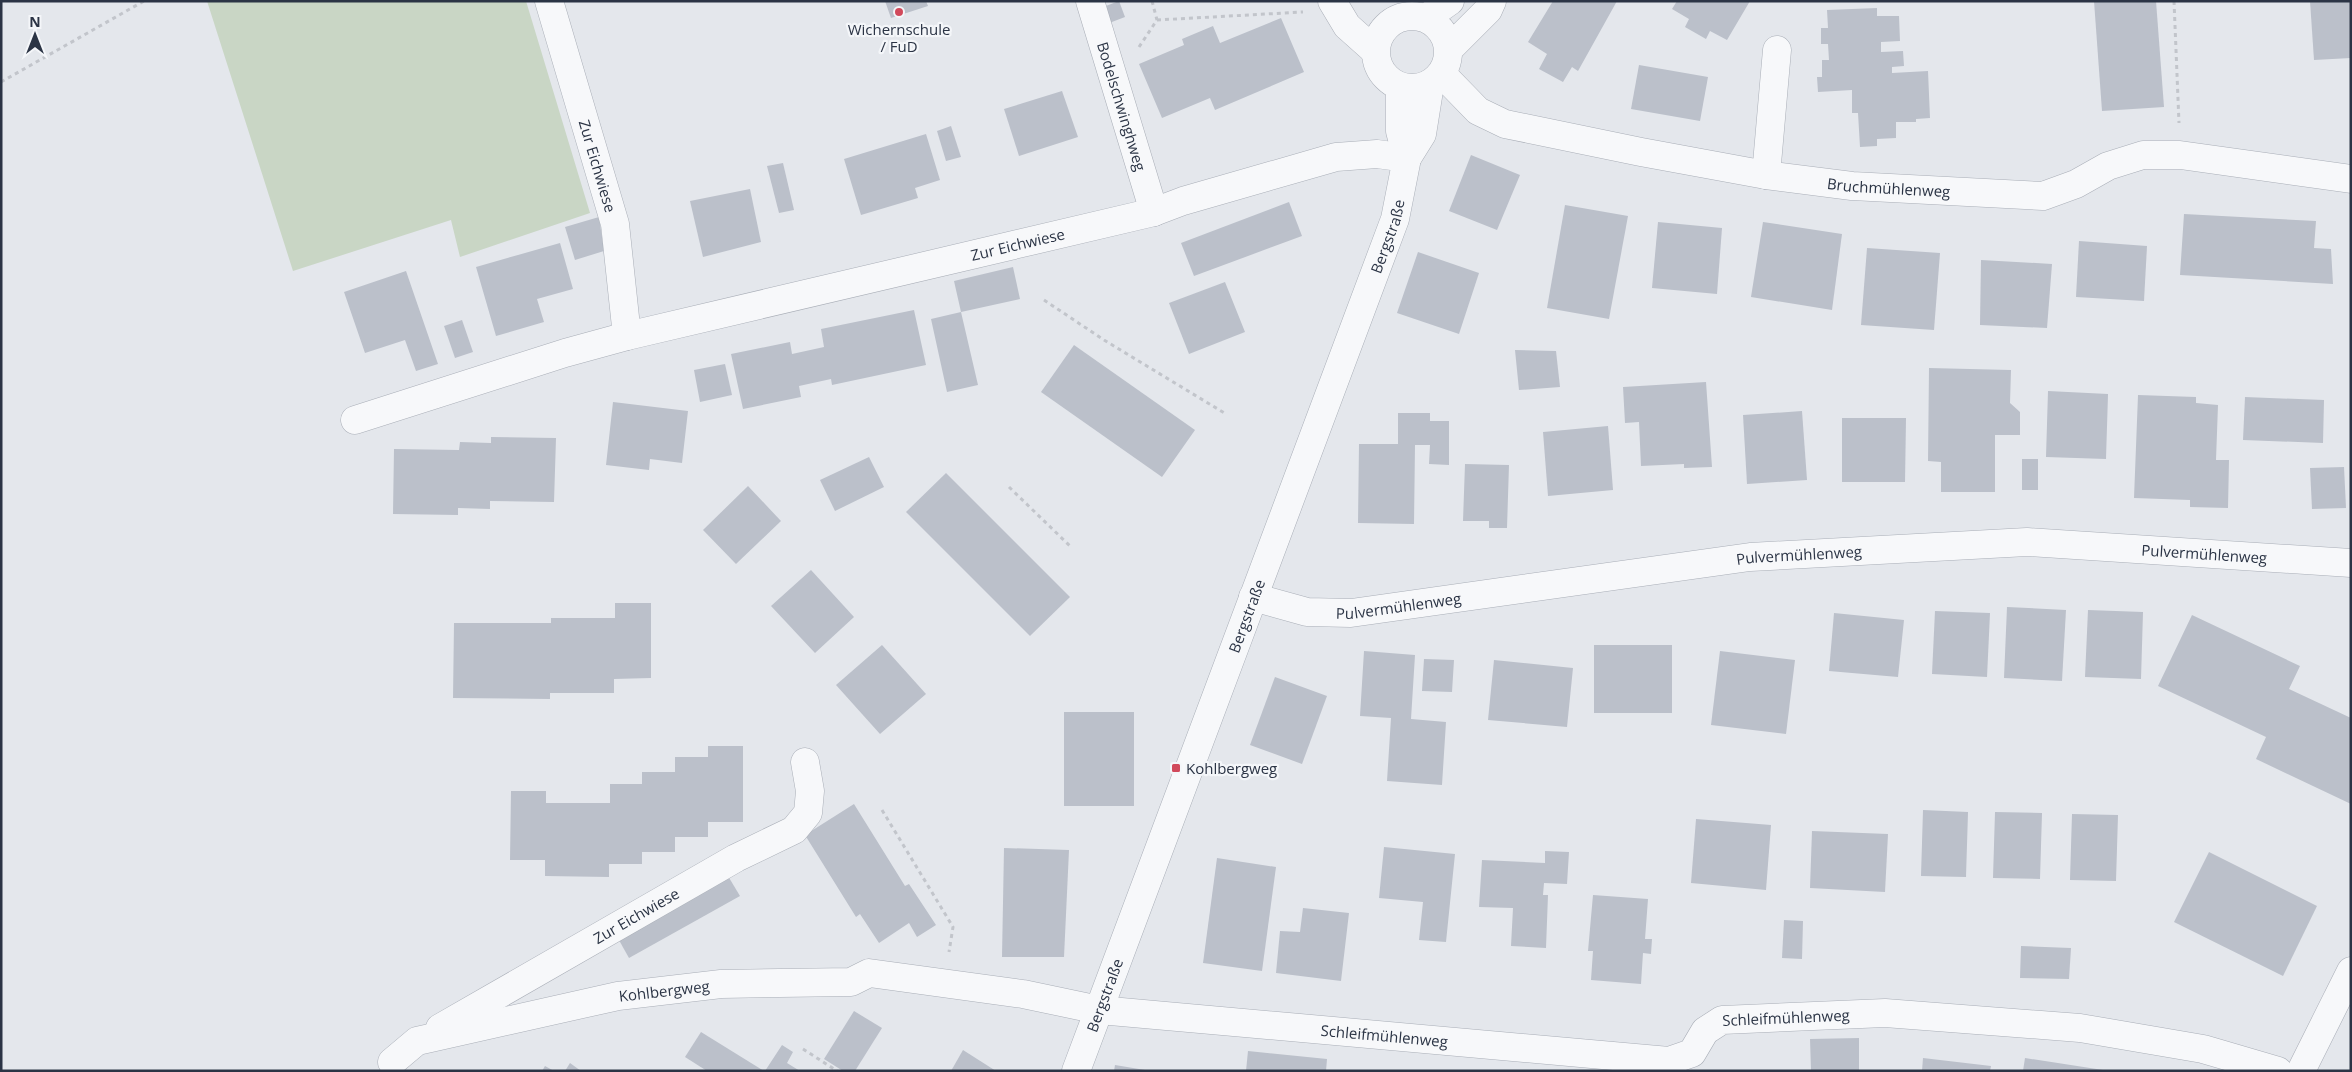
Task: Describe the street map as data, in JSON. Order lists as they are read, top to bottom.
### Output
{
  "streets": {
    "street": [
      "Bodelschwinghweg",
      "Zur Eichwiese",
      "Bruchmühlenweg",
      "Bergstraße",
      "Pulvermühlenweg",
      "Kohlbergweg",
      "Schleifmühlenweg"
    ]
  },
  "crossings": [
    ["Bodelschwinghweg", "Zur Eichwiese"],
    ["Zur Eichwiese", "Bergstraße"],
    ["Zur Eichwiese", "Kohlbergweg"],
    ["Bruchmühlenweg", "Bergstraße"],
    ["Bergstraße", "Pulvermühlenweg"],
    ["Bergstraße", "Kohlbergweg"],
    ["Bergstraße", "Schleifmühlenweg"],
    ["Kohlbergweg", "Schleifmühlenweg"]
  ],
  "places": {
    "other": ["Wichernschule / FuD"],
    "transit": ["Kohlbergweg"]
  },
  "north": "top"
}
